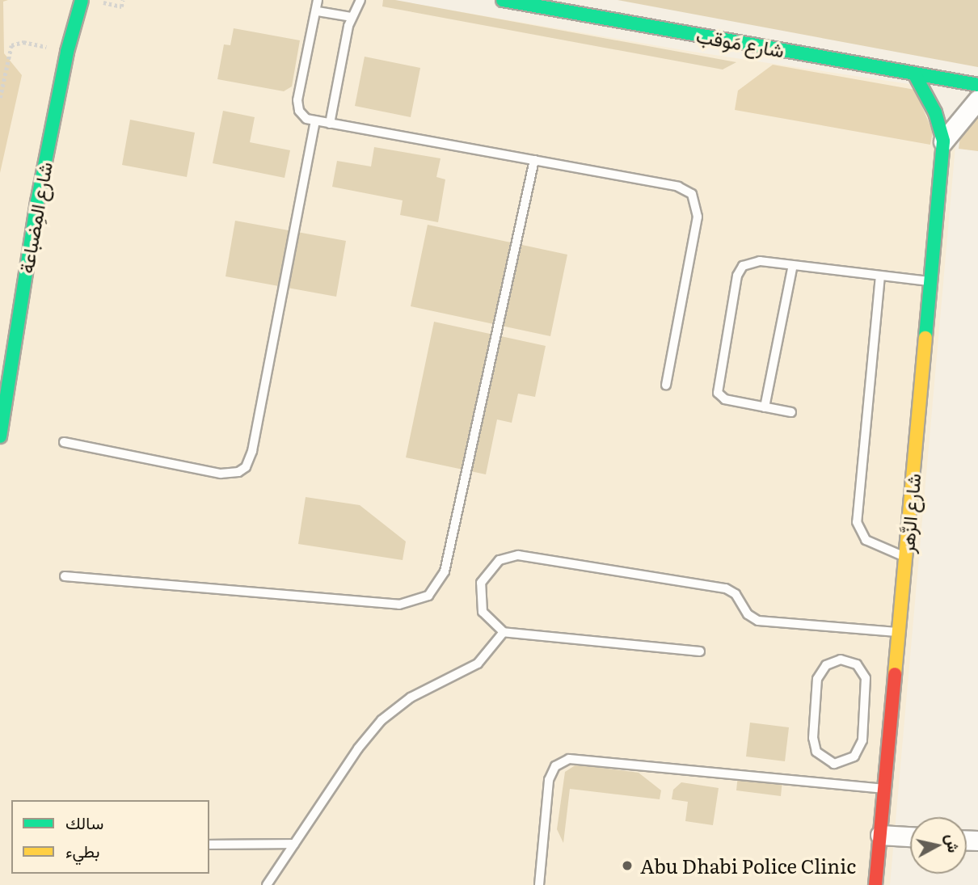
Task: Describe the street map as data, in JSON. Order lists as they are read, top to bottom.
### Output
{
  "streets": {
    "street": ["شارع مَوقب", "شارع المِضباعة", "شارع الزَّهر"]
  },
  "crossings": [
    ["شارع مَوقب", "شارع الزَّهر"]
  ],
  "places": ["Abu Dhabi Police Clinic"],
  "legend": ["سالك", "بطيء"],
  "north": "right"
}
